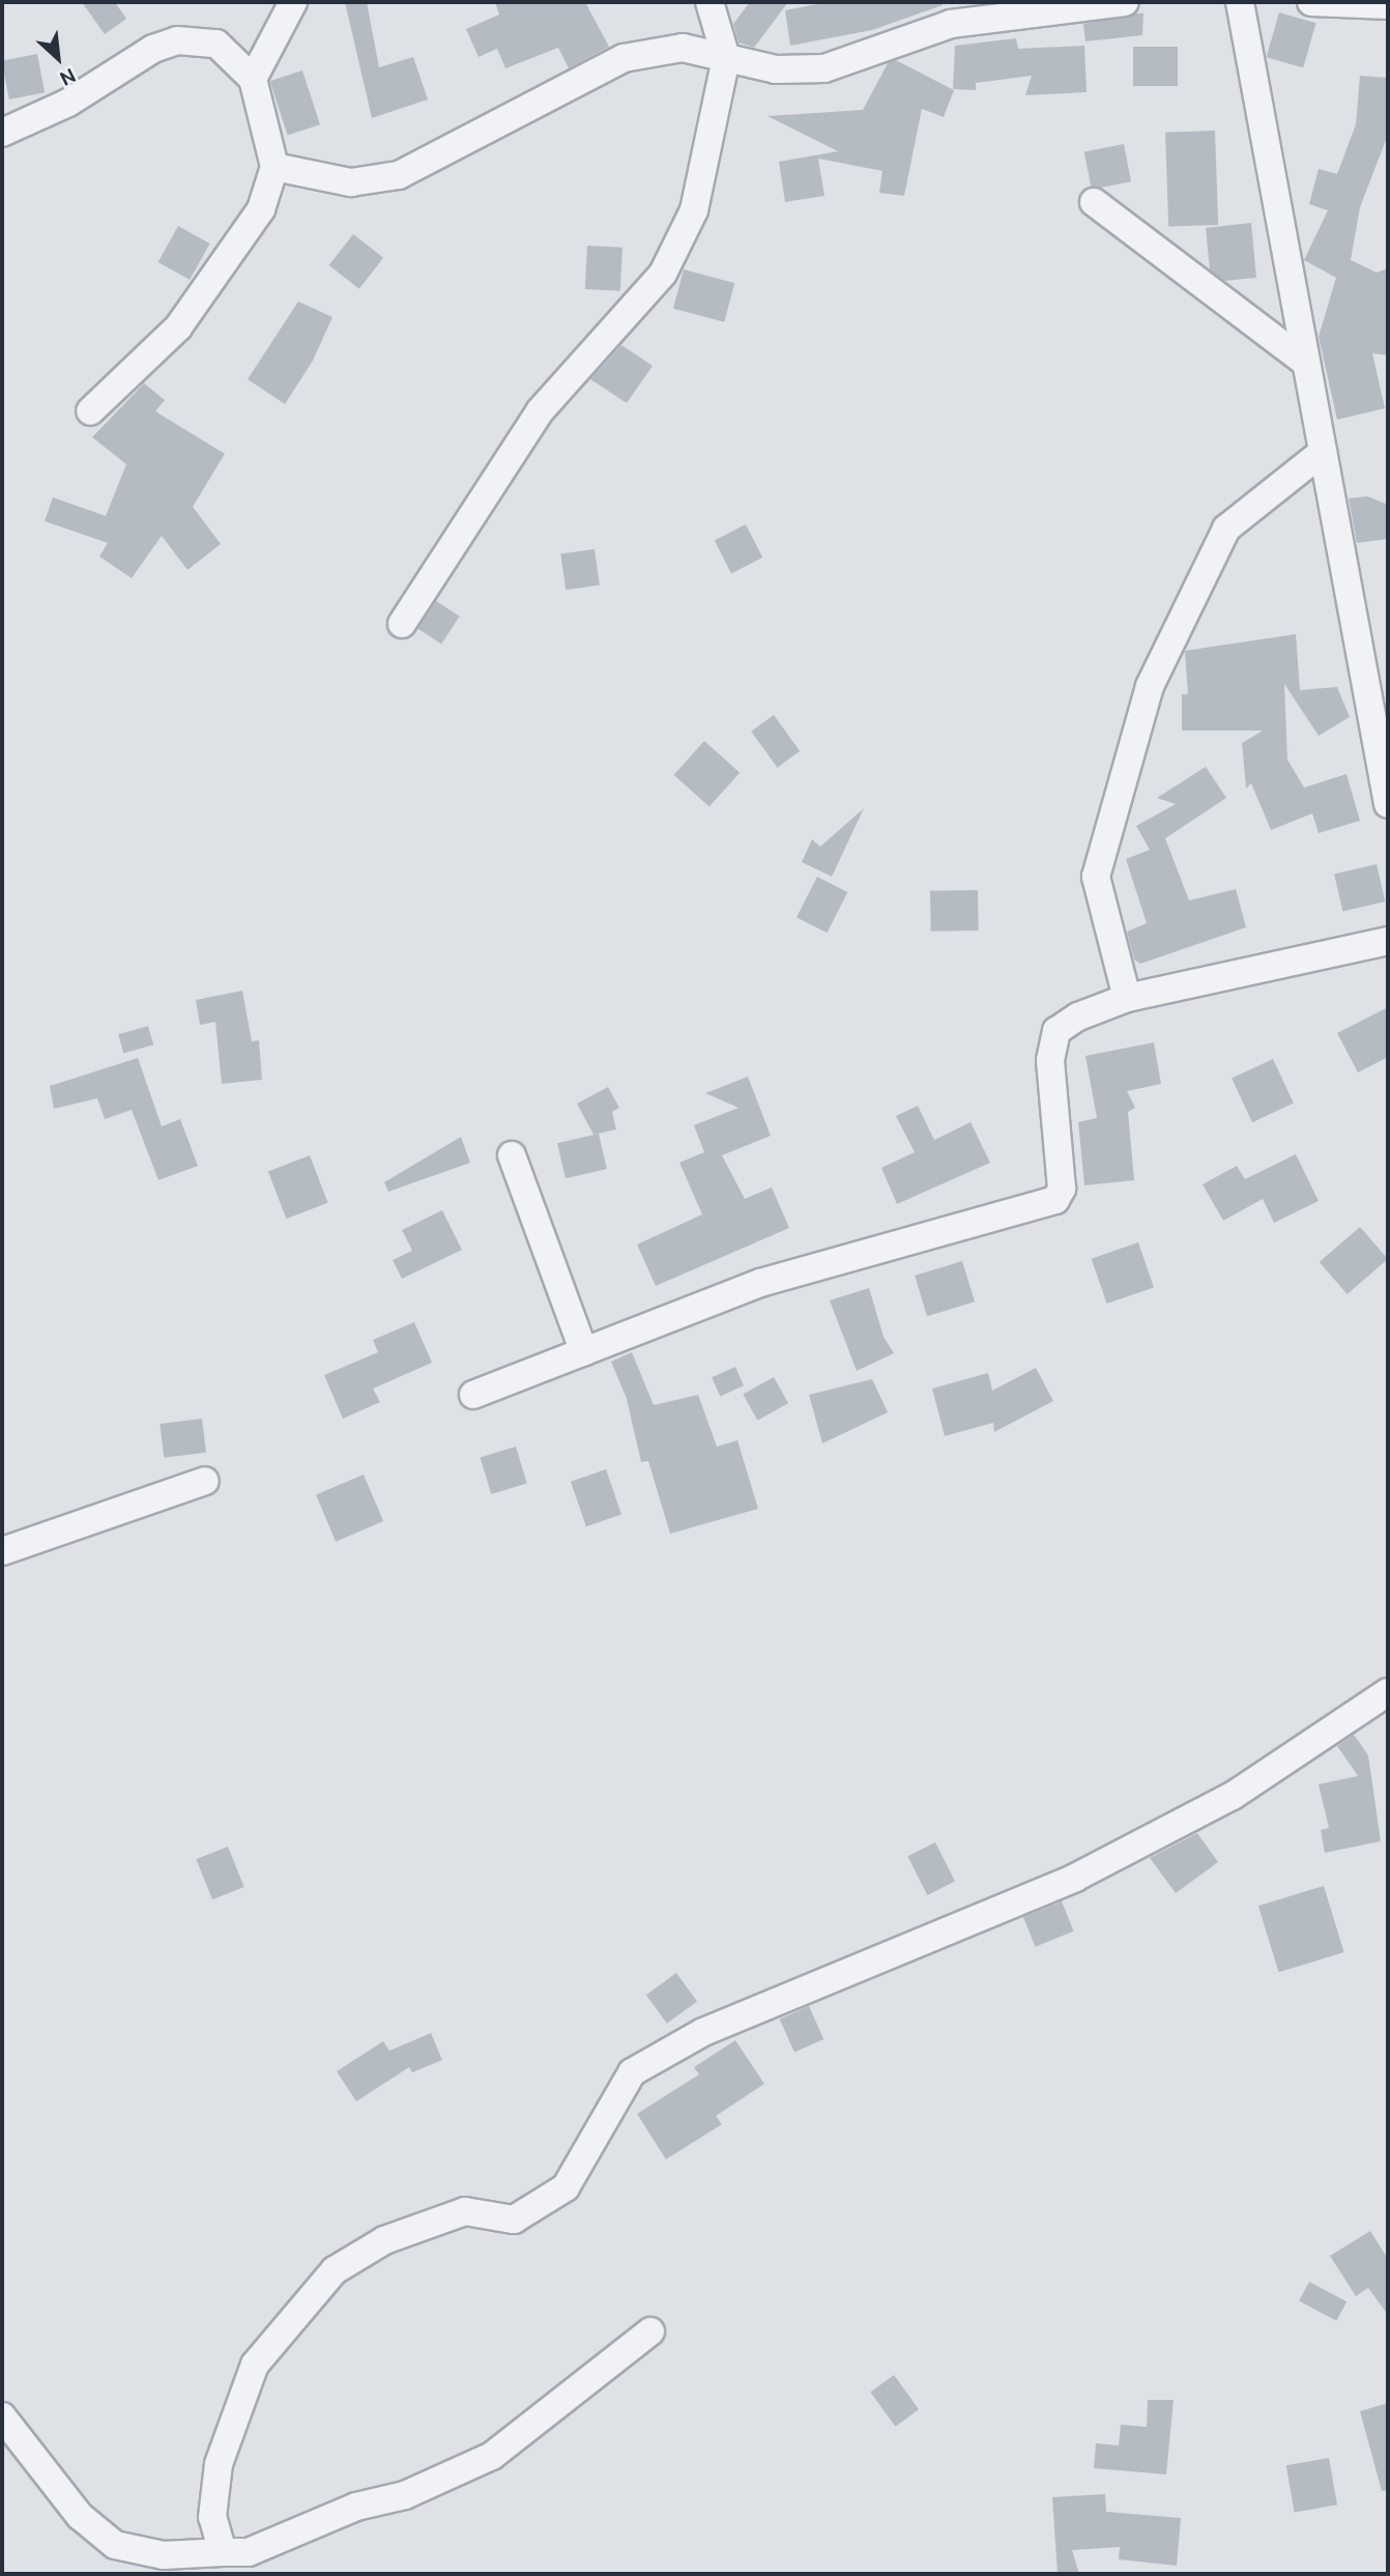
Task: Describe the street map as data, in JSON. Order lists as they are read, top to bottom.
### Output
{
  "north": "bottom right"
}
